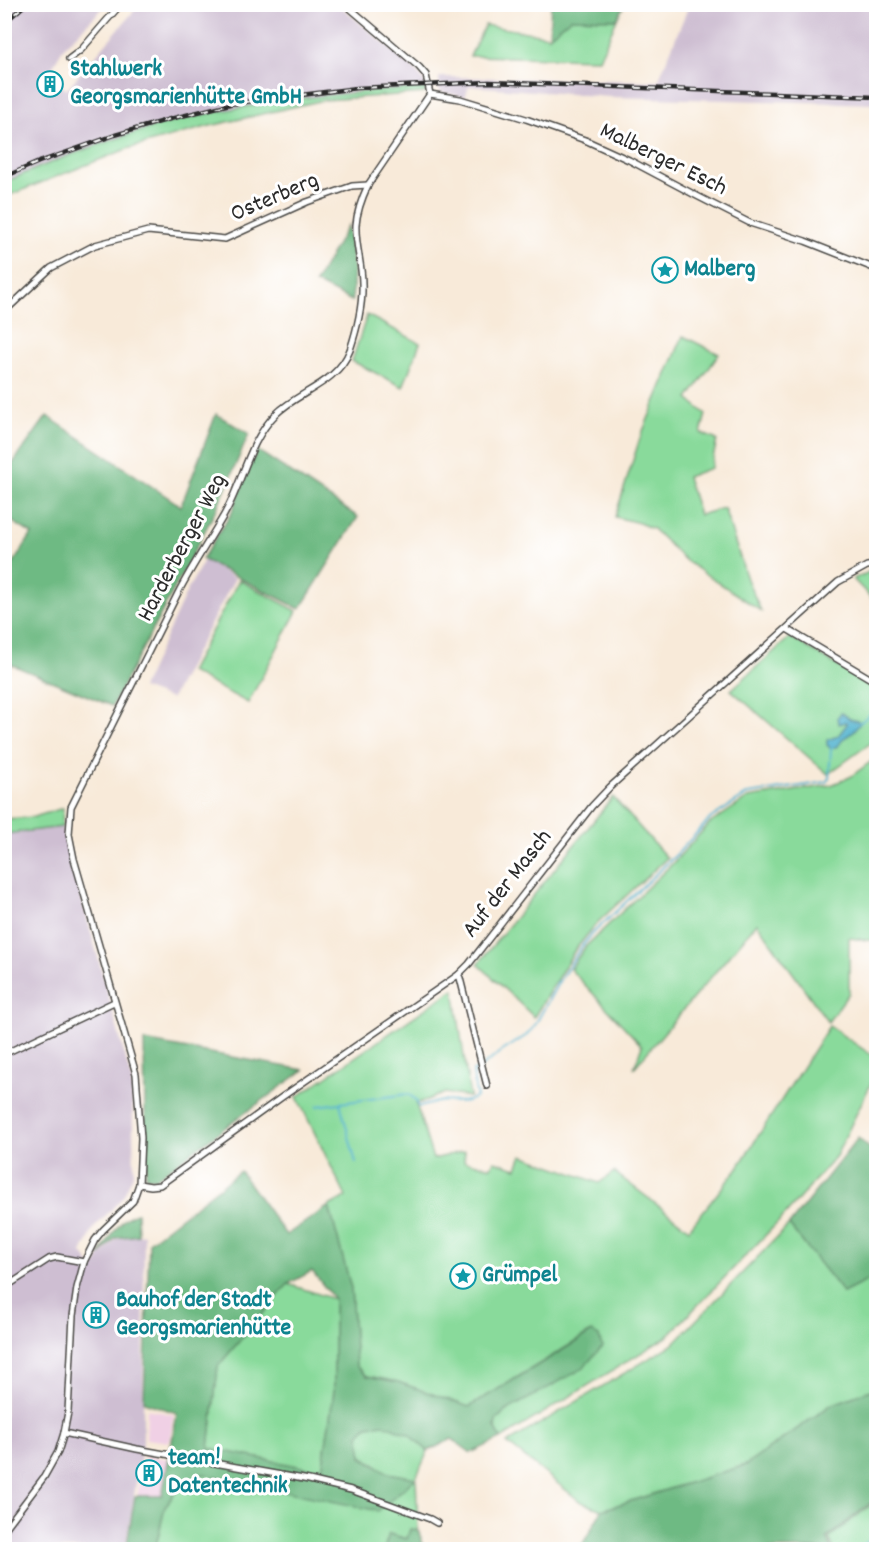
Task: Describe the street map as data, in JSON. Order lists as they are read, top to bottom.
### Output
{
  "streets": {
    "street": [
      "Malberger Esch",
      "Osterberg",
      "Harderberger Weg",
      "Auf der Masch"
    ]
  },
  "crossings": [
    ["Malberger Esch", "Harderberger Weg"],
    ["Osterberg", "Harderberger Weg"],
    ["Harderberger Weg", "Auf der Masch"]
  ],
  "places": {
    "building": ["Stahlwerk Georgsmarienhütte GmbH", "Bauhof der Stadt Georgsmarienhütte", "team! Datentechnik"],
    "place": ["Malberg", "Grümpel"]
  }
}
